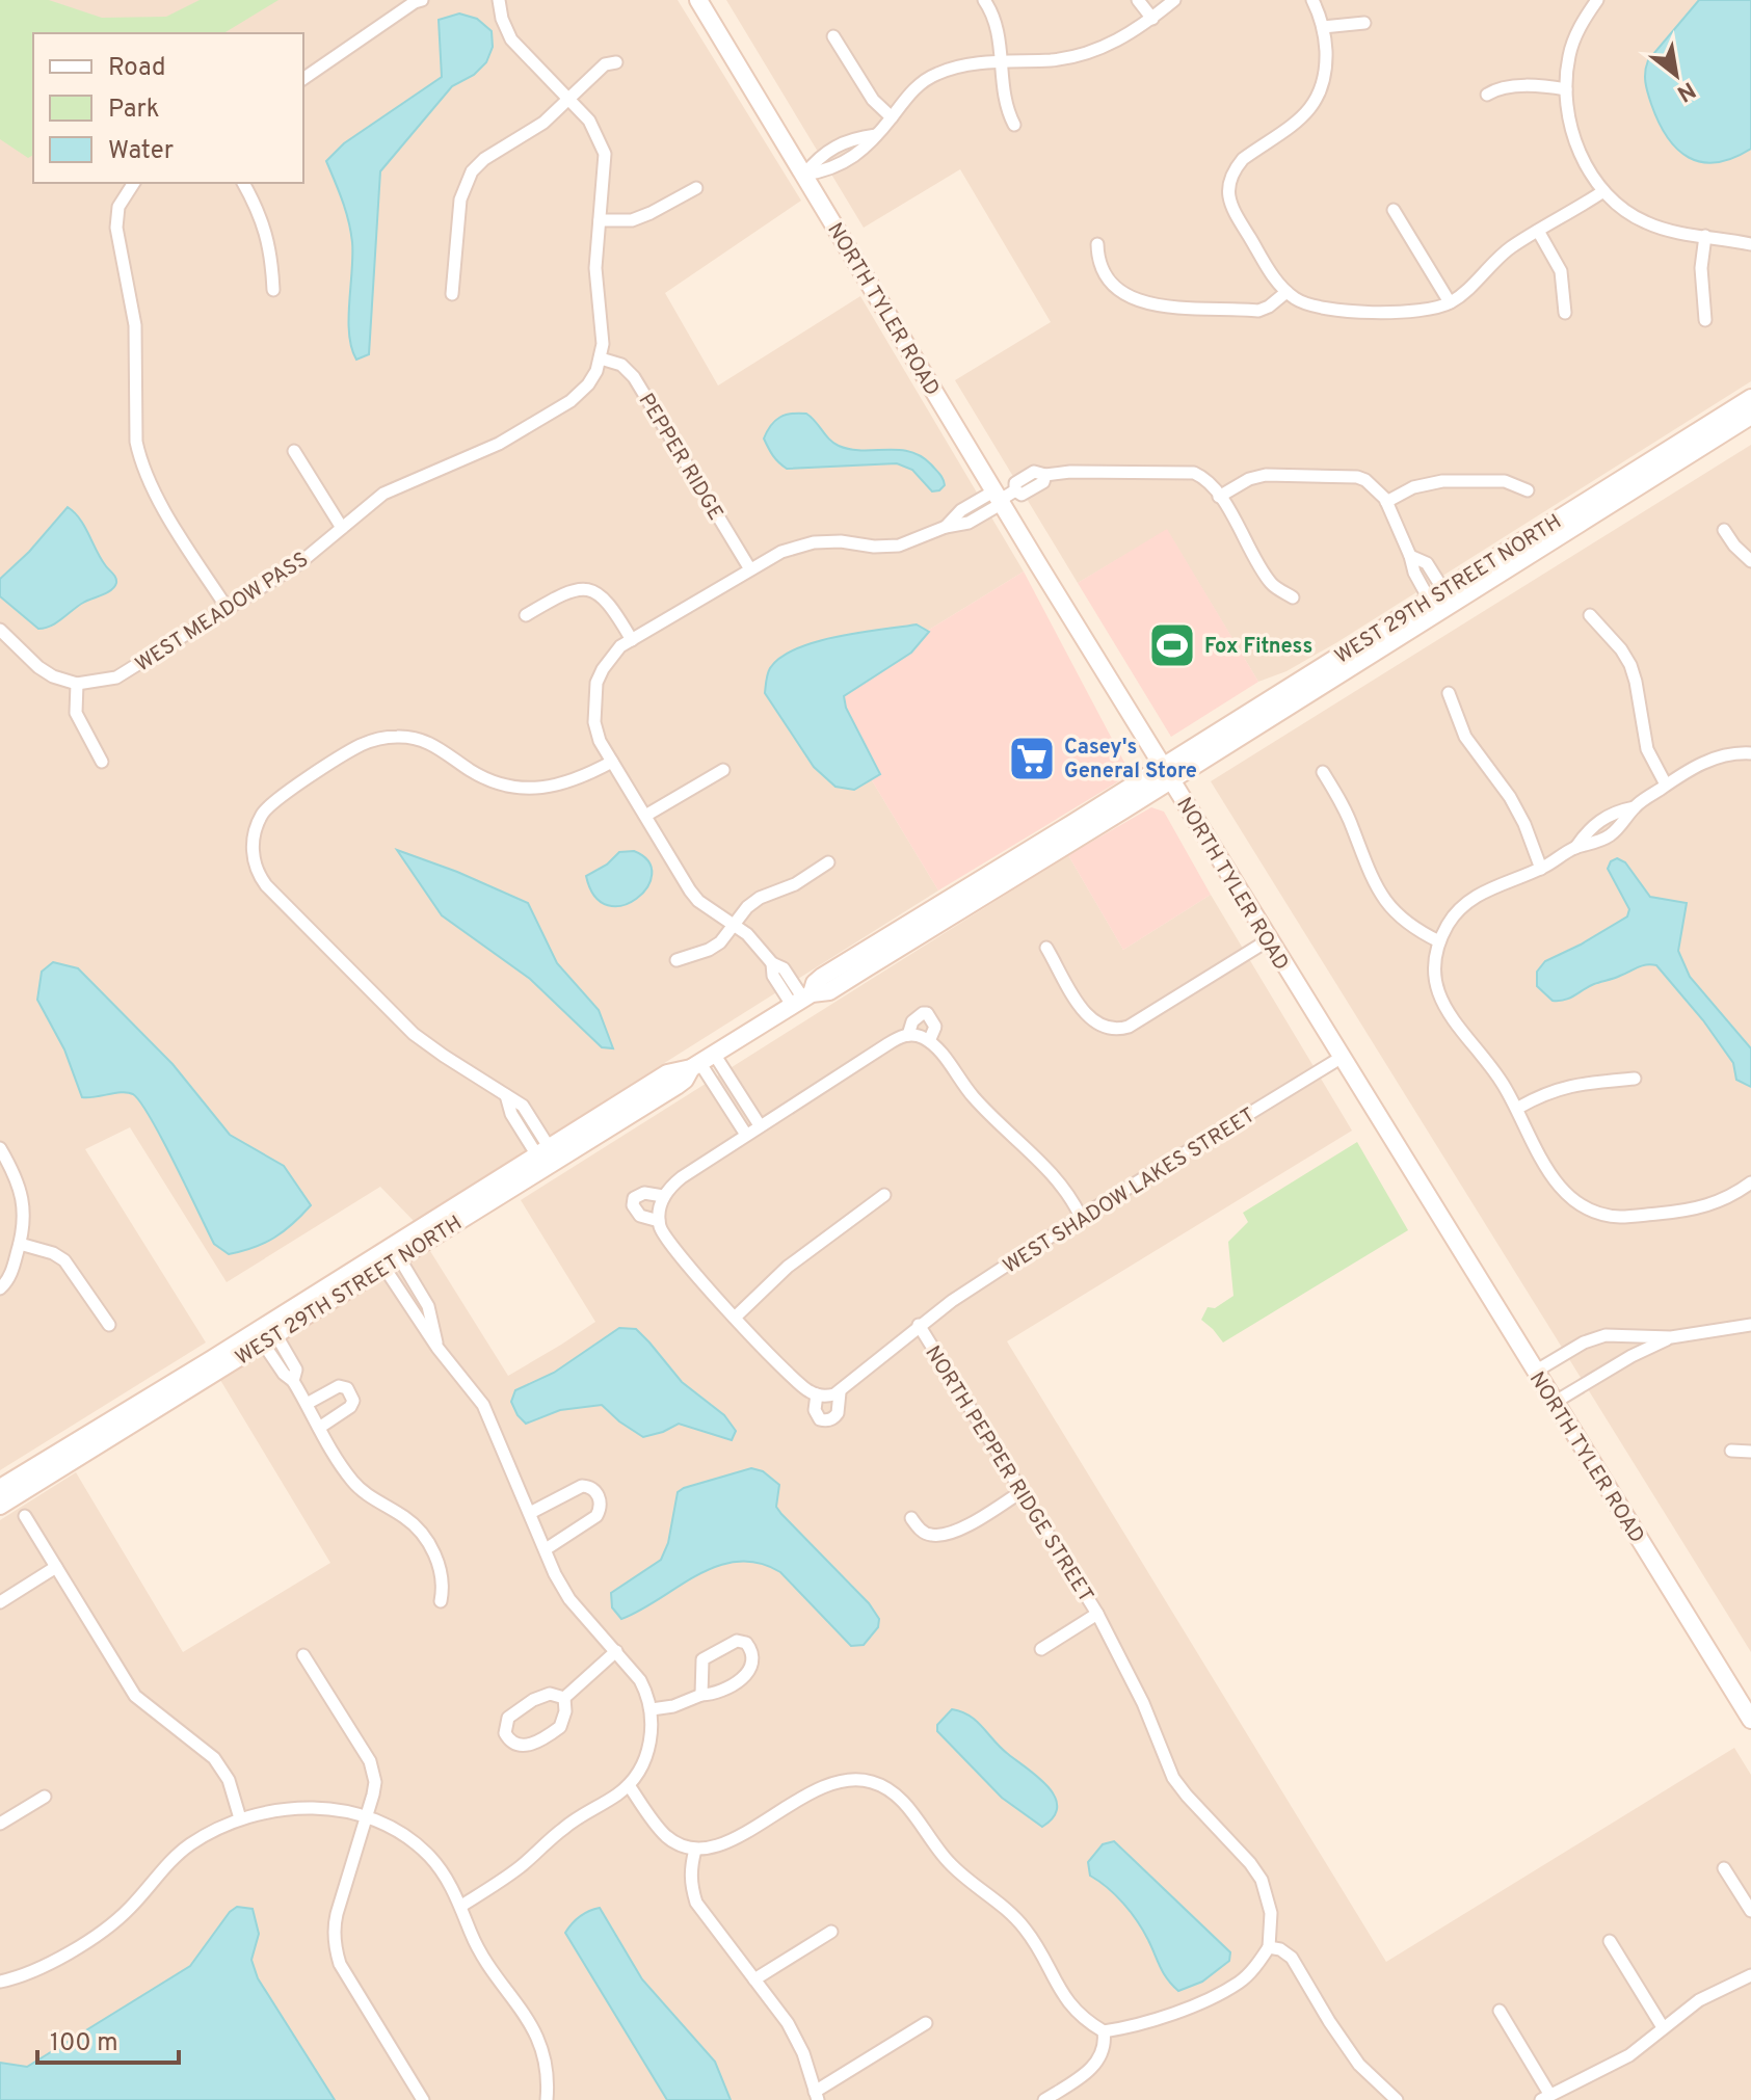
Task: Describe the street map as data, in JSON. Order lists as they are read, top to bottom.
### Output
{
  "streets": {
    "main road": ["NORTH TYLER ROAD", "WEST 29TH STREET NORTH"],
    "street": [
      "PEPPER RIDGE",
      "WEST MEADOW PASS",
      "WEST SHADOW LAKES STREET",
      "NORTH PEPPER RIDGE STREET"
    ]
  },
  "crossings": [
    ["NORTH TYLER ROAD", "WEST 29TH STREET NORTH"],
    ["NORTH TYLER ROAD", "WEST SHADOW LAKES STREET"],
    ["PEPPER RIDGE", "WEST MEADOW PASS"],
    ["WEST SHADOW LAKES STREET", "NORTH PEPPER RIDGE STREET"]
  ],
  "places": {
    "sports": ["Fox Fitness"],
    "supermarket": ["Casey's General Store"]
  },
  "legend": ["Road", "Park", "Water"],
  "scale_bar": "100 m",
  "north": "bottom right"
}
